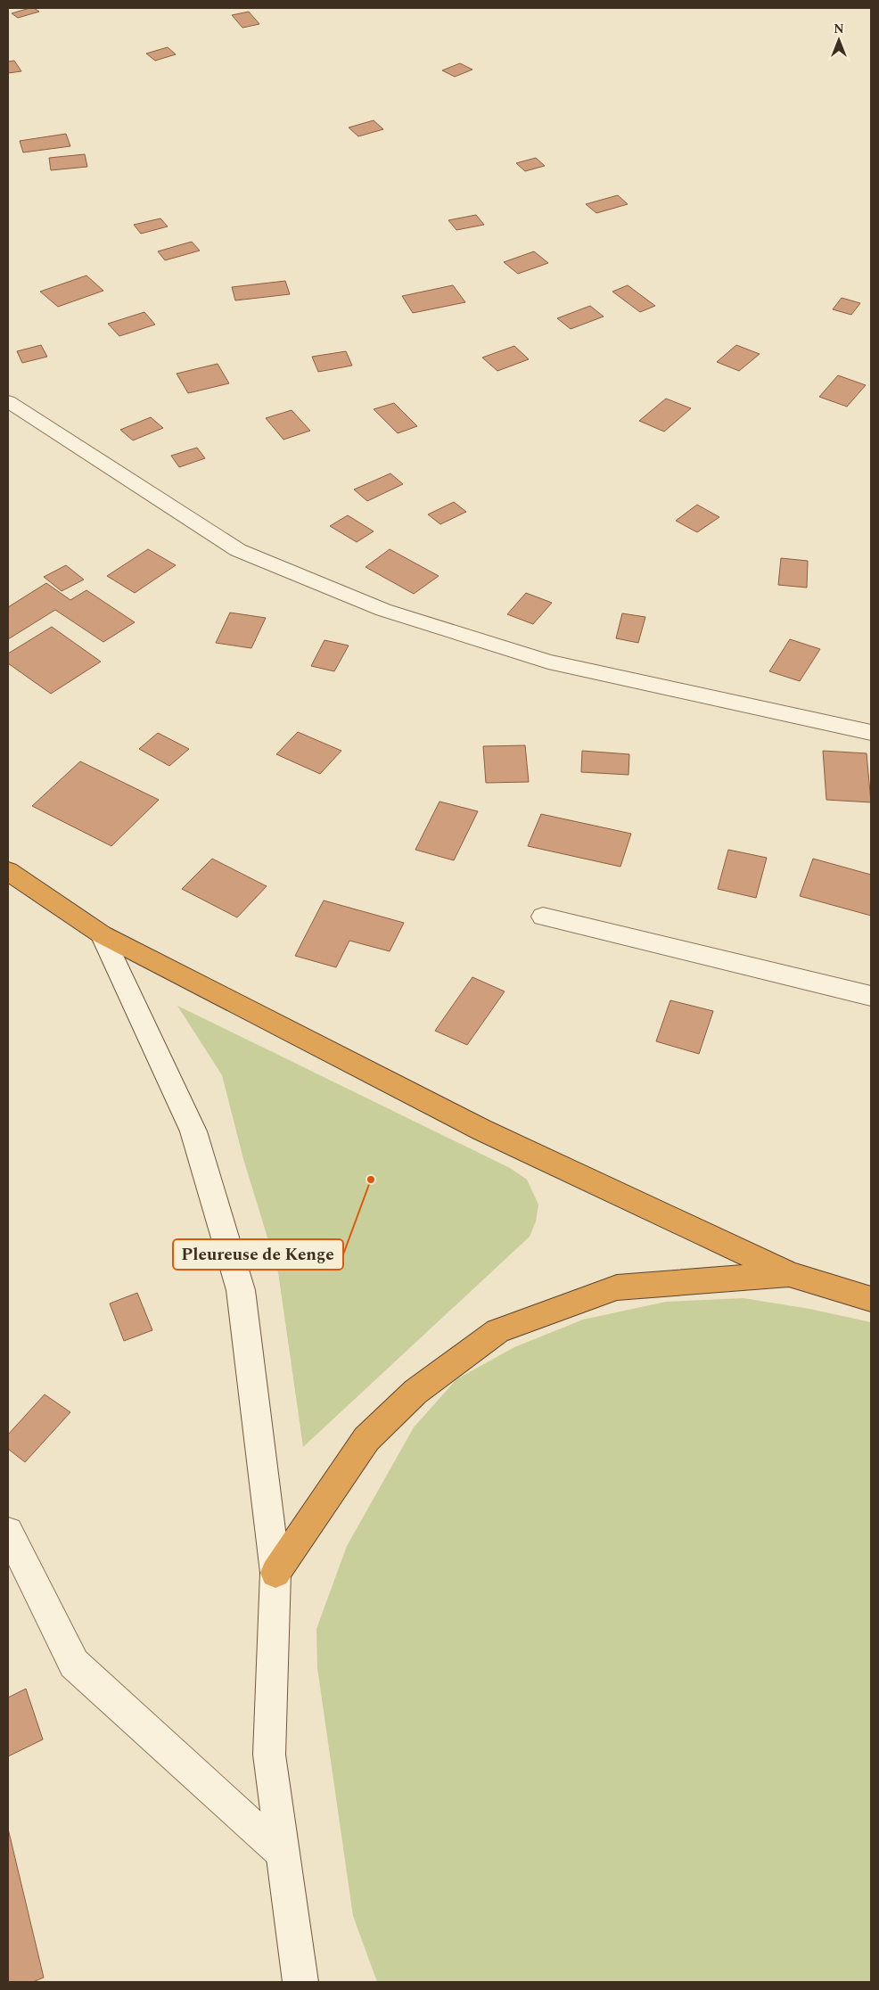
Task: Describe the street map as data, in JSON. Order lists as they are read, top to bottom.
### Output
{
  "places": ["Pleureuse de Kenge"],
  "north": "top"
}
